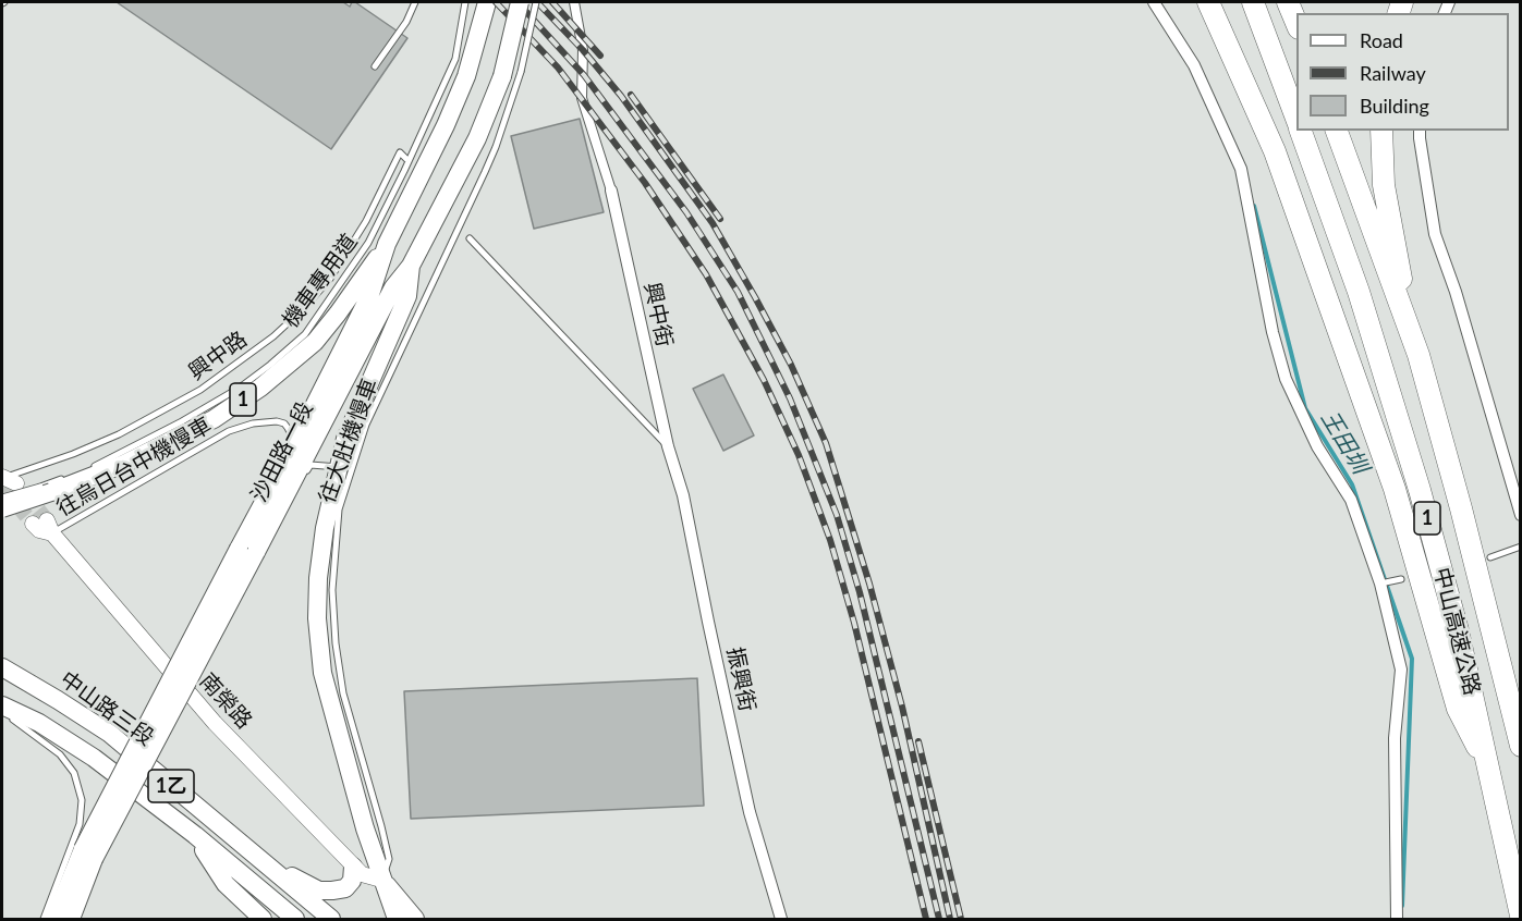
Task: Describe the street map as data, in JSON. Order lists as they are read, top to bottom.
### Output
{
  "streets": {
    "highway": ["1", "中山高速公路"],
    "main road": ["沙田路一段", "中山路三段", "1乙"],
    "street": ["興中街", "振興街", "南榮路"],
    "lane": [
      "機車專用道",
      "興中路",
      "往大肚機慢車",
      "往烏日台中機慢車"
    ]
  },
  "crossings": [
    ["興中街", "振興街"],
    ["沙田路一段", "往烏日台中機慢車"],
    ["往烏日台中機慢車", "南榮路"]
  ],
  "water": ["王田圳"],
  "legend": ["Road", "Railway", "Building"]
}
